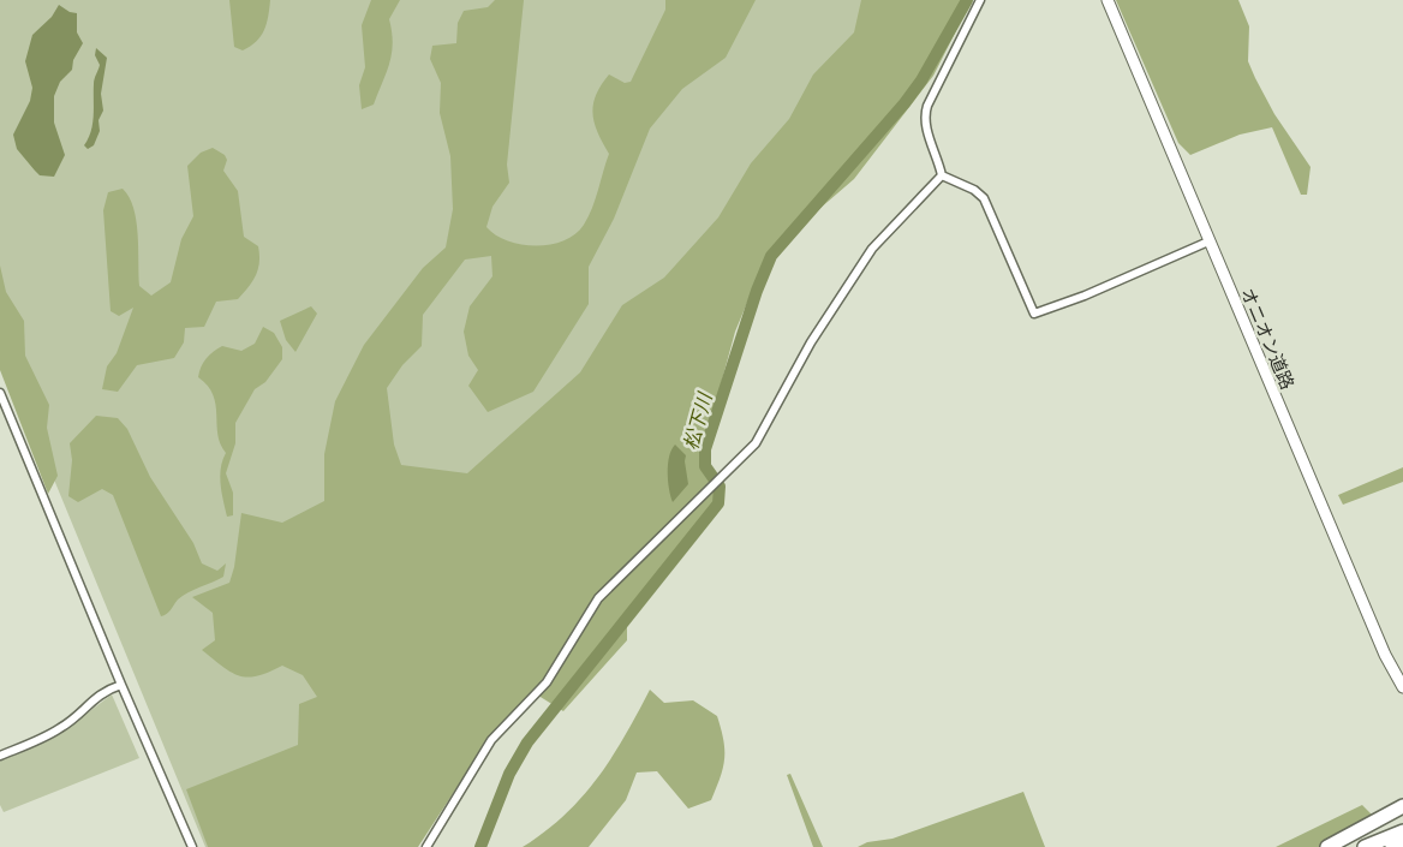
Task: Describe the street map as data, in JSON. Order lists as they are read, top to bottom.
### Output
{
  "streets": {
    "street": ["オニオン道路"]
  },
  "water": ["松下川"]
}
